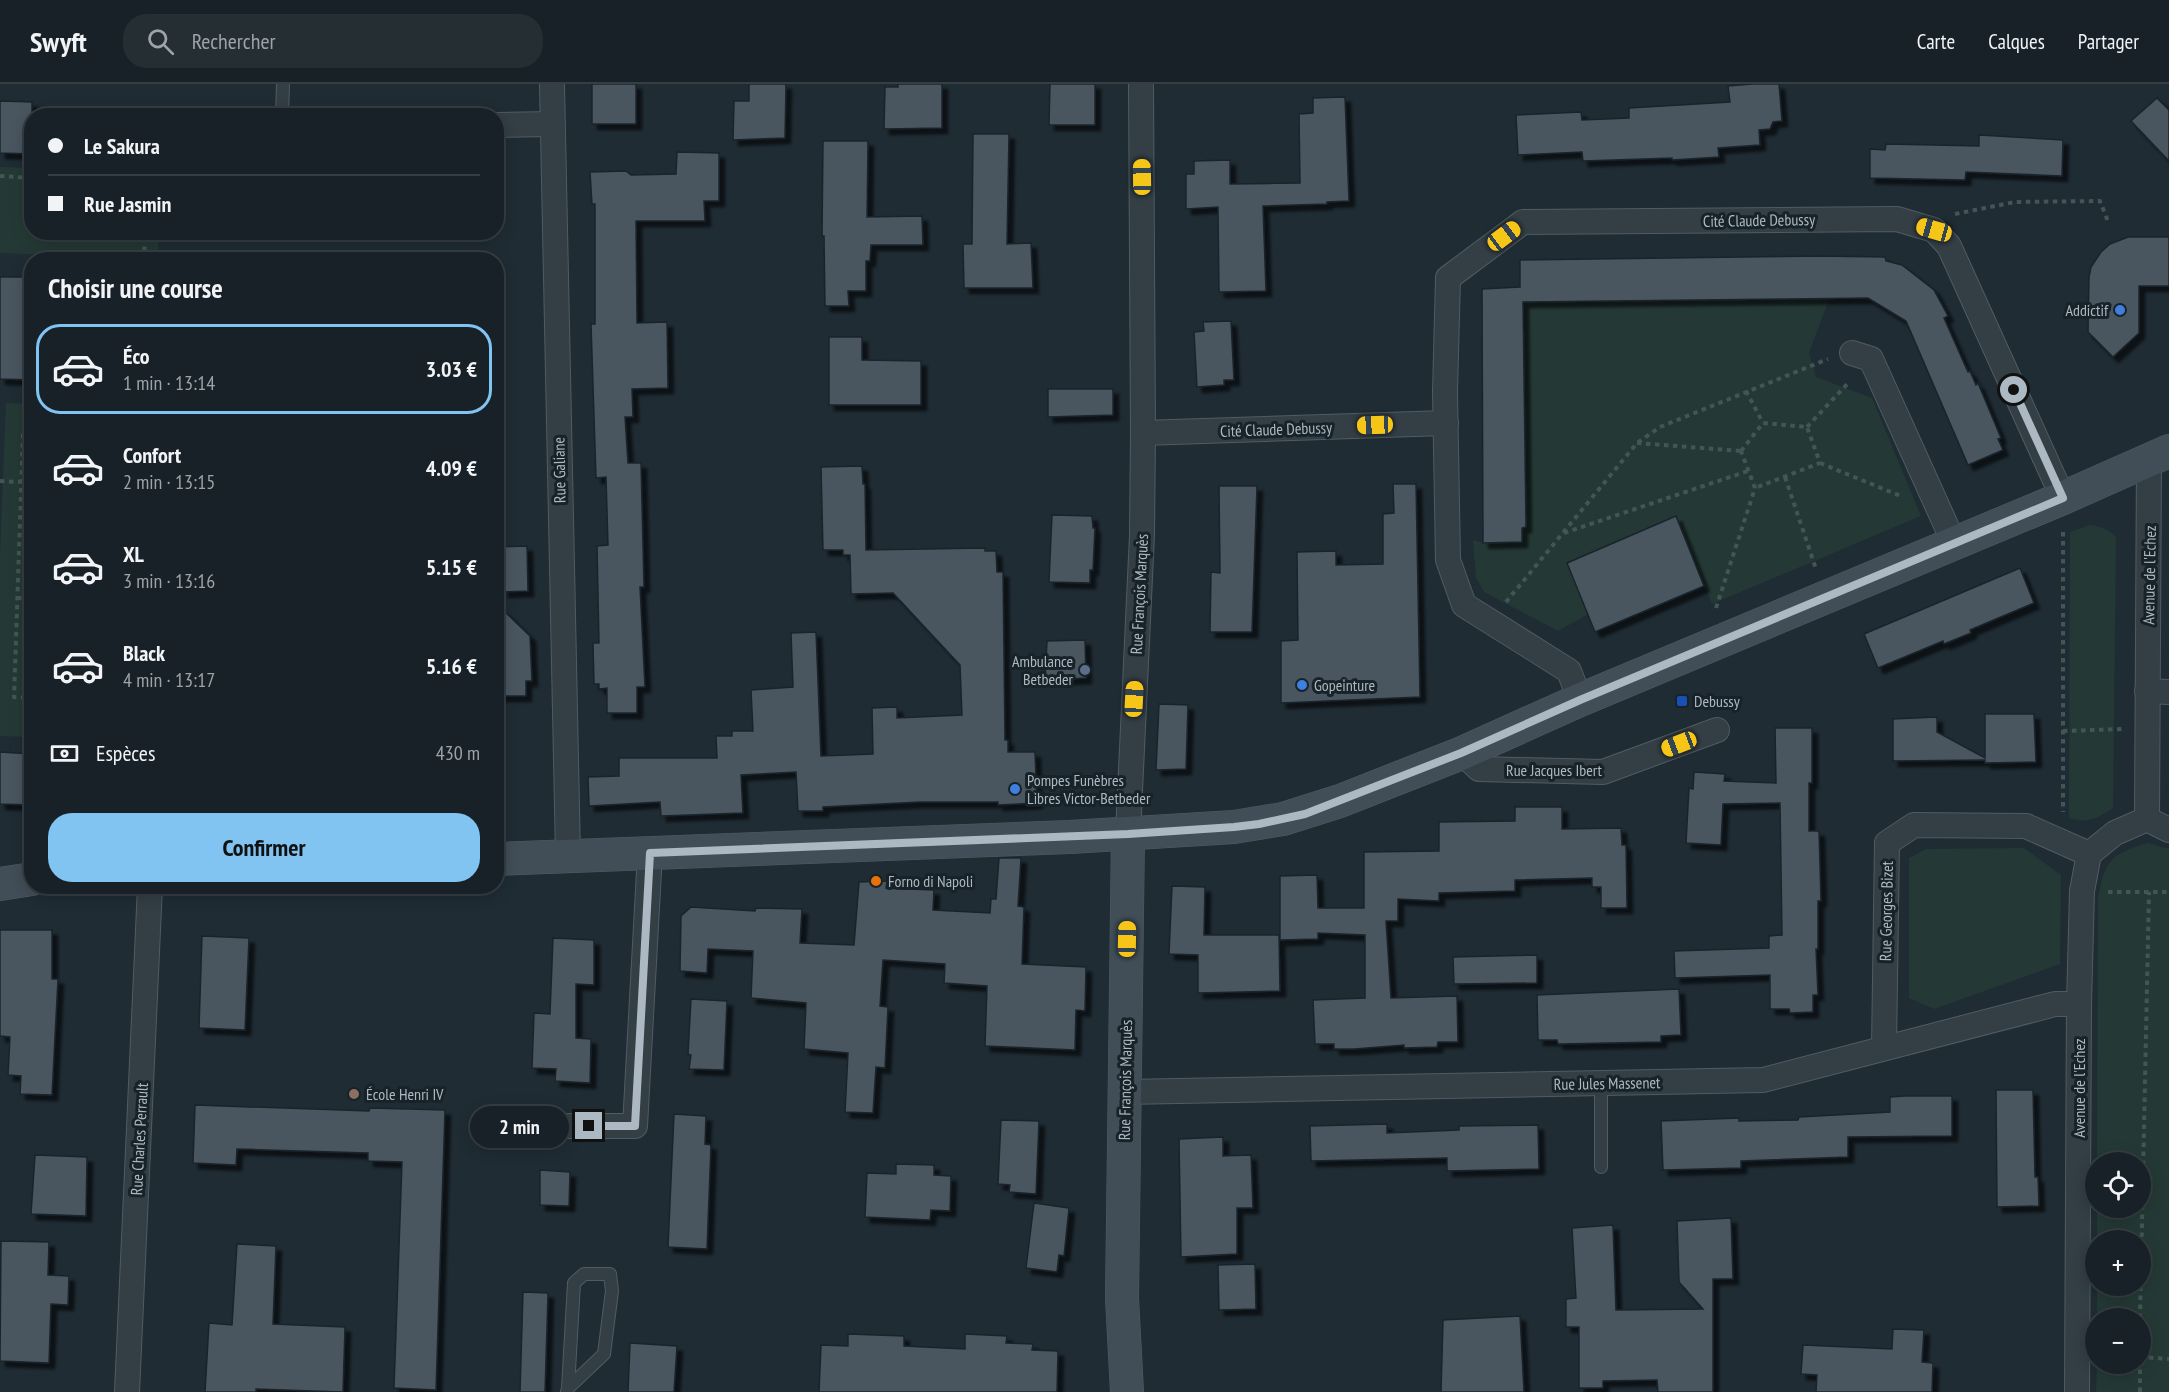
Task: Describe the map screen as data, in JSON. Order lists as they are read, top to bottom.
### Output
{
  "streets": {
    "main road": ["Rue François Marquès"],
    "street": [
      "Cité Claude Debussy",
      "Rue Galiane",
      "Avenue de l'Echez",
      "Rue Jacques Ibert",
      "Rue Georges Bizet",
      "Rue Jules Massenet",
      "Rue Charles Perrault"
    ]
  },
  "crossings": [
    ["Cité Claude Debussy", "Rue François Marquès"],
    ["Avenue de l'Echez", "Rue Georges Bizet"],
    ["Avenue de l'Echez", "Rue Jules Massenet"],
    ["Rue François Marquès", "Rue Jules Massenet"],
    ["Rue Georges Bizet", "Rue Jules Massenet"]
  ],
  "places": {
    "other": [
      "Addictif",
      "Ambulance Betbeder",
      "Gopeinture",
      "Pompes Funèbres Libres Victor-Betbeder",
      "Forno di Napoli",
      "École Henri IV"
    ],
    "transit": ["Debussy"]
  },
  "page": {
    "header": "Swyft",
    "search": "Rechercher",
    "nav": ["Carte", "Calques", "Partager"],
    "banner": ["Le Sakura", "Rue Jasmin"],
    "heading": "Choisir une course",
    "list": [
      {
        "name": "Éco",
        "note": "1 min · 13:14",
        "value": "3.03 €"
      },
      {
        "name": "Confort",
        "note": "2 min · 13:15",
        "value": "4.09 €"
      },
      {
        "name": "XL",
        "note": "3 min · 13:16",
        "value": "5.15 €"
      },
      {
        "name": "Black",
        "note": "4 min · 13:17",
        "value": "5.16 €"
      }
    ],
    "pay": ["Espèces", "430 m"],
    "buttons": "Confirmer",
    "bubble": "2 min",
    "map_buttons": ["+", "−"]
  }
}
